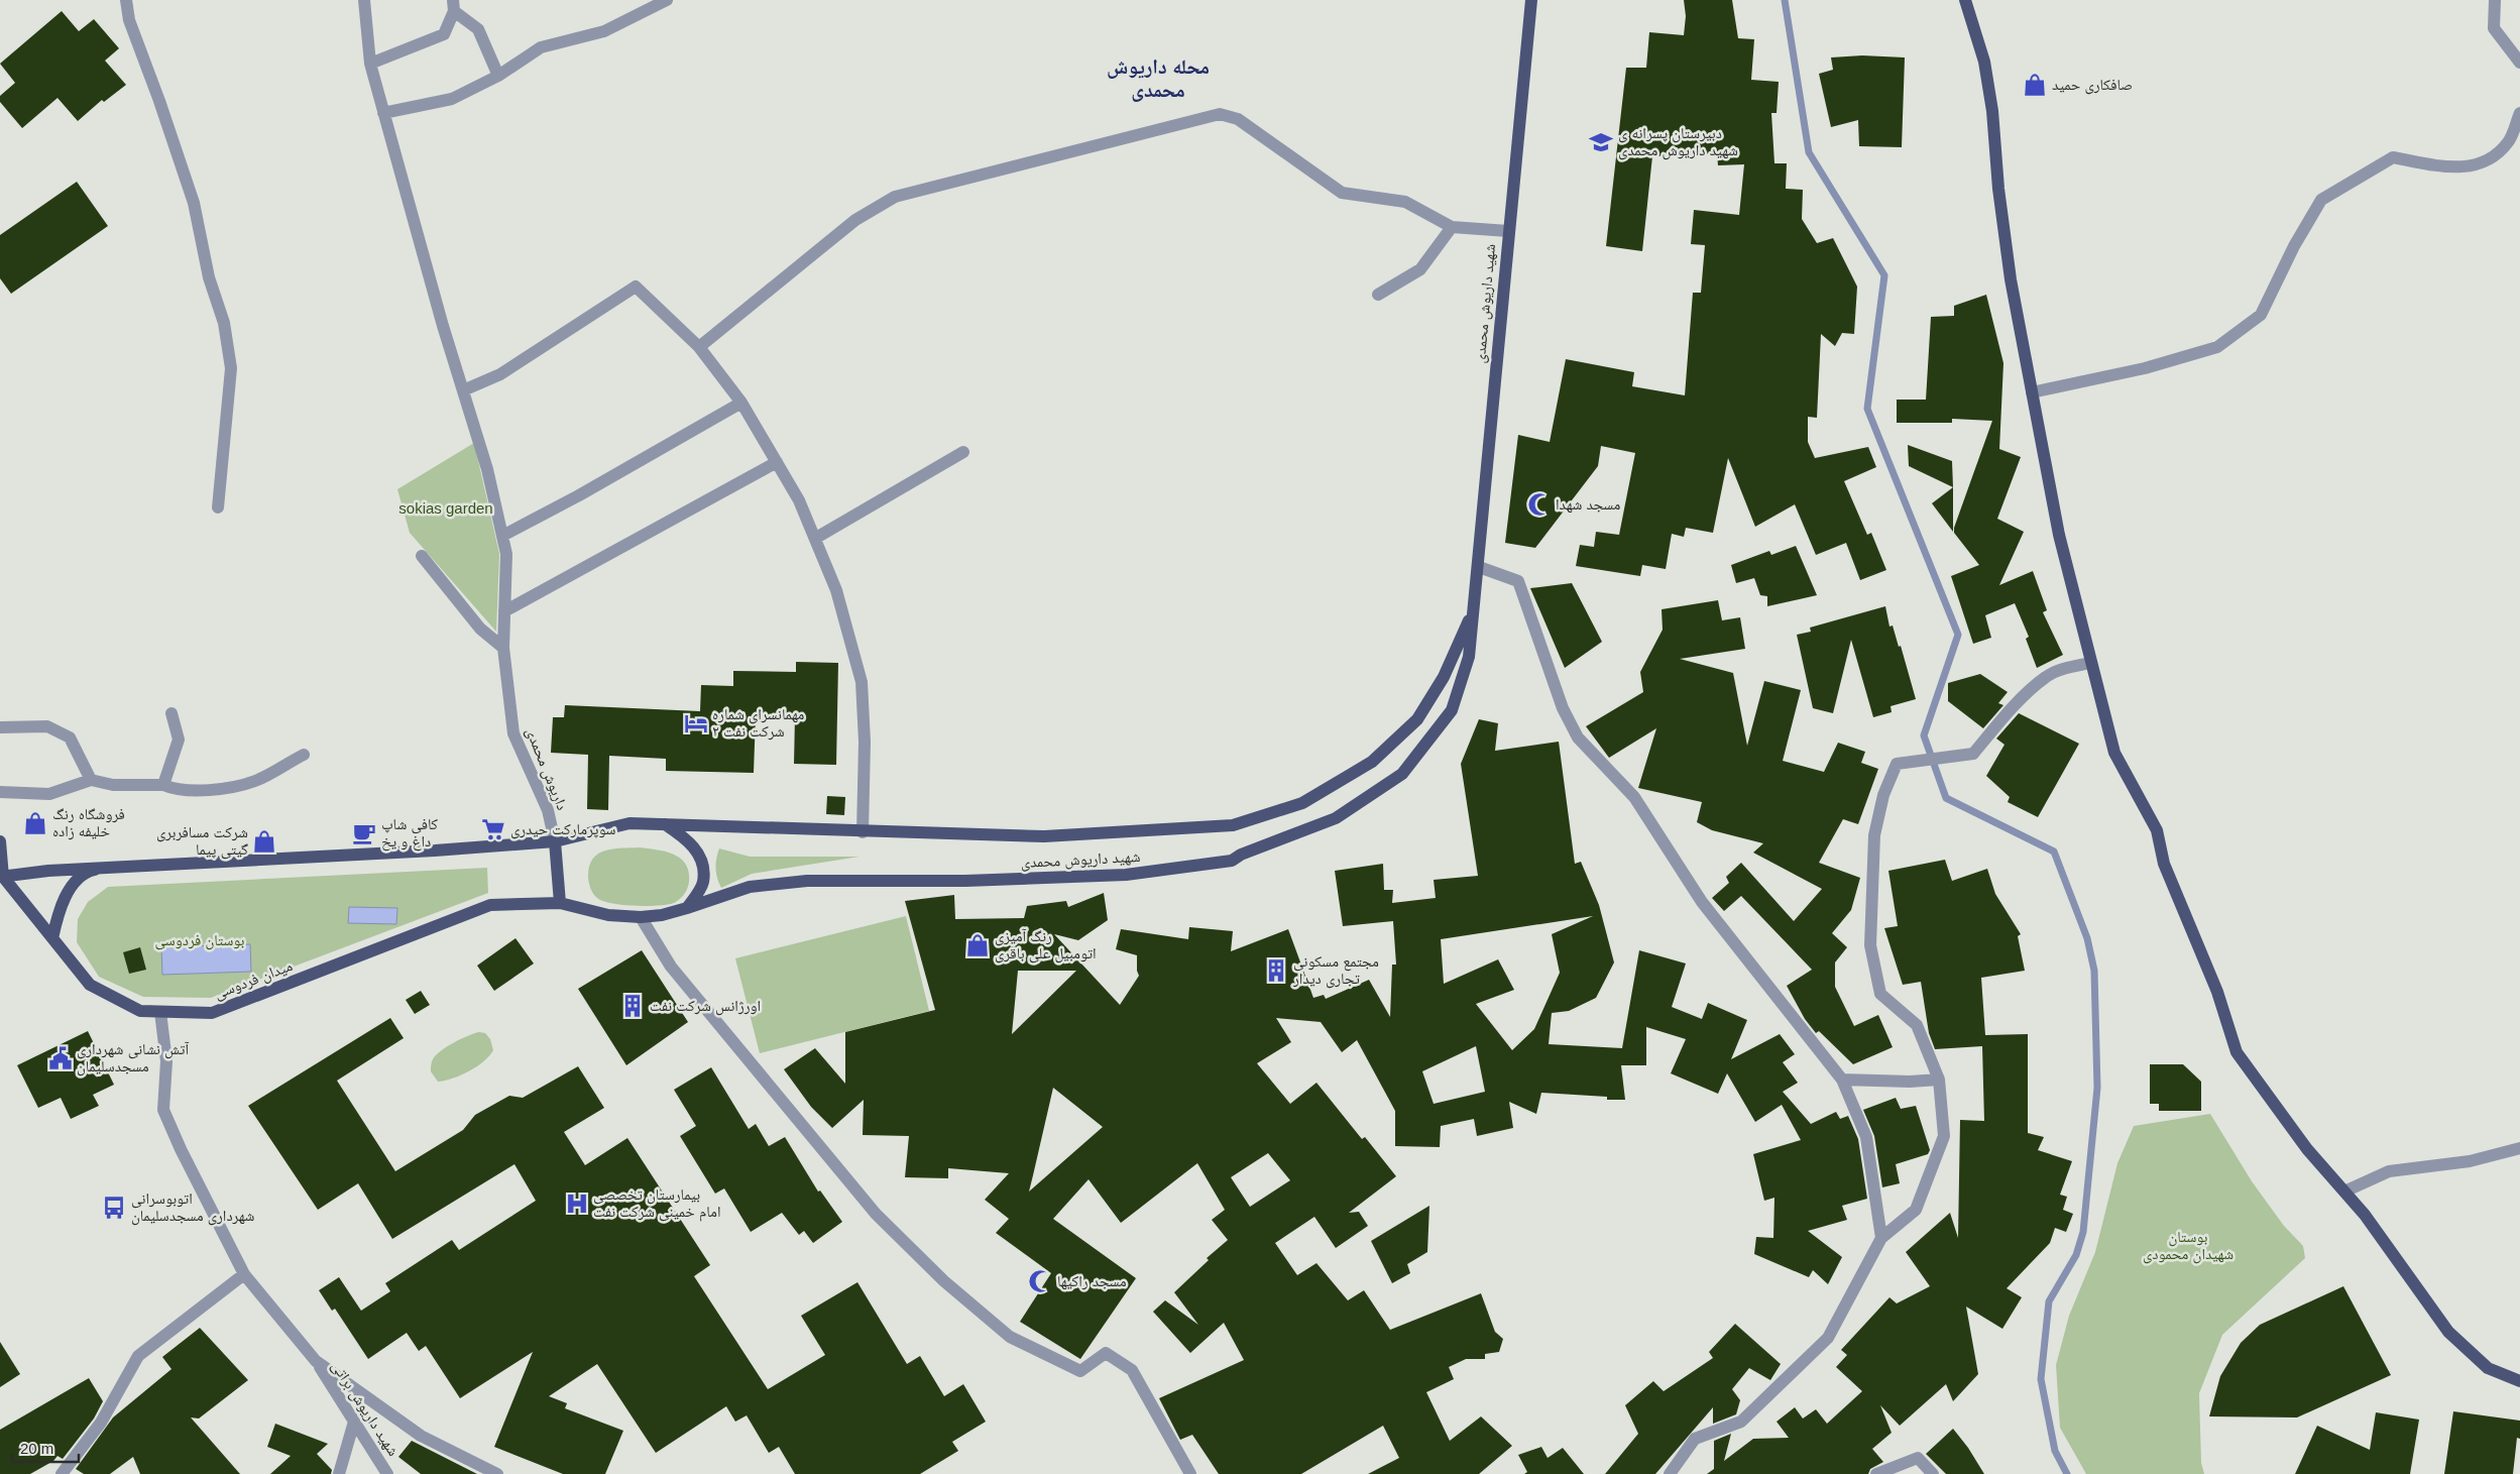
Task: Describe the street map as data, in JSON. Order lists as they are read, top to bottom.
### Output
{
  "streets": {
    "main road": ["شهید داریوش محمدی", "میدان فردوسی"],
    "street": ["داریوش محمدی", "شهید داریوش براتی"]
  },
  "crossings": [
    ["شهید داریوش محمدی", "داریوش محمدی"],
    ["شهید داریوش محمدی", "میدان فردوسی"],
    ["داریوش محمدی", "میدان فردوسی"]
  ],
  "districts": ["محله داریوش محمدی"],
  "parks": ["sokias garden", "بوستان فردوسی", "بوستان شهیدان محمودی"],
  "places": {
    "shop": [
      "صافکاری حمید",
      "فروشگاه رنگ خلیفه زاده",
      "شرکت مسافربری گیتی پیما",
      "رنگ آمیزی اتومبیل علی باقری"
    ],
    "school or university": ["دبیرستان پسرانه ی شهید داریوش محمدی"],
    "mosque": ["مسجد شهدا", "مسجد راکیها"],
    "hotel": ["مهمانسرای شماره ۲ شرکت نفت"],
    "supermarket": ["سوپرمارکت حیدری"],
    "cafe": ["کافی شاپ داغ و یخ"],
    "building": ["مجتمع مسکونی تجاری دیدار", "اورژانس شرکت نفت"],
    "public building": ["آتش نشانی شهرداری مسجدسلیمان"],
    "hospital": ["بیمارستان تخصصی امام خمینی شرکت نفت"],
    "bus stop": ["اتوبوسرانی شهرداری مسجدسلیمان"]
  },
  "scale_bar": "20 m"
}
